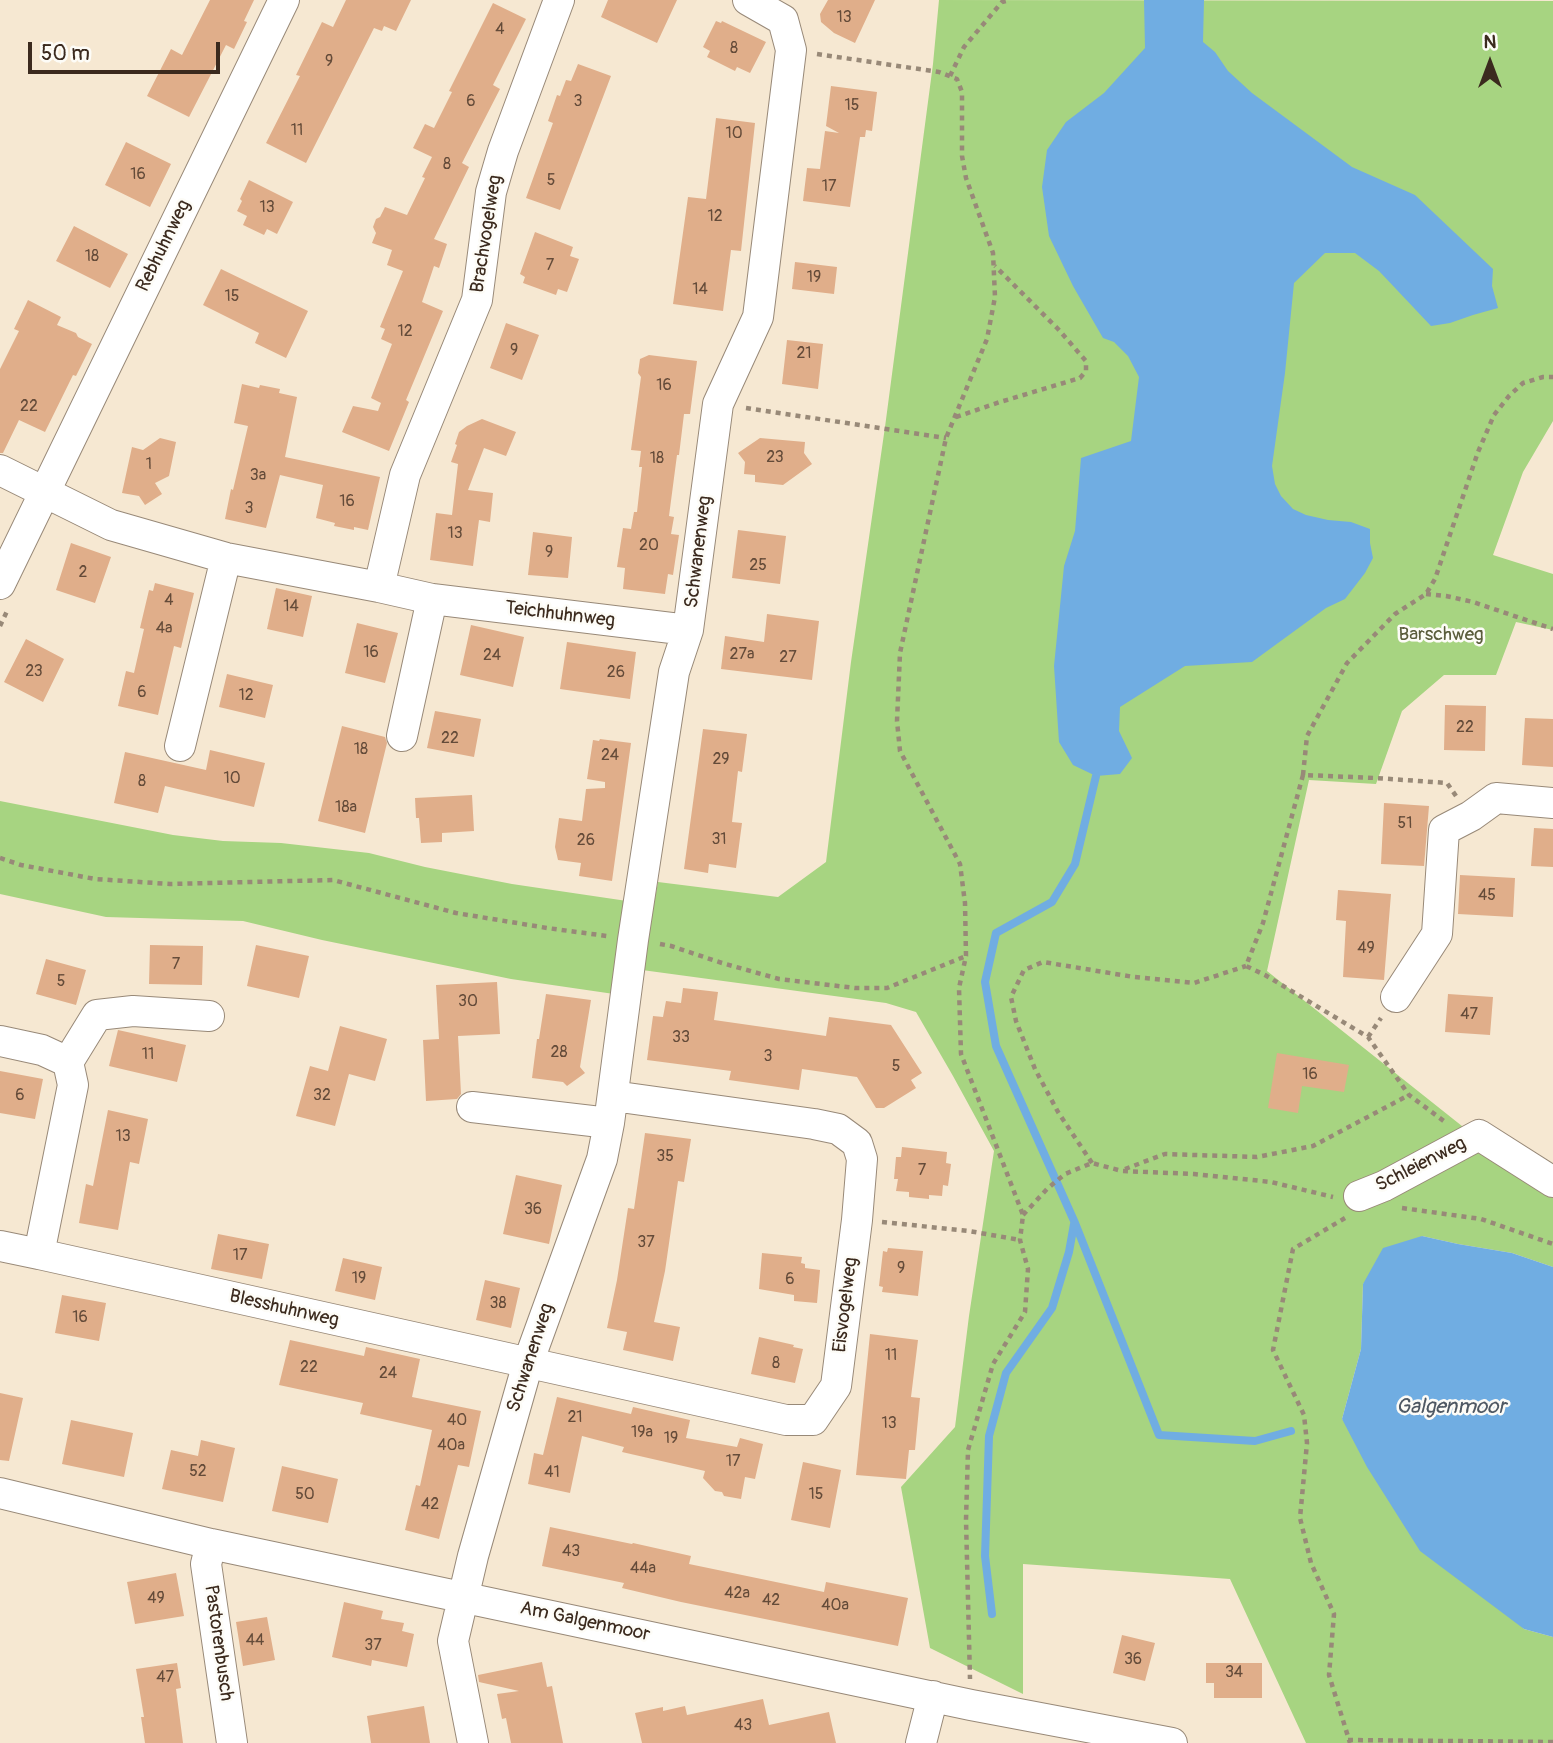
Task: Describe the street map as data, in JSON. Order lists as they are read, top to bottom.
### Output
{
  "streets": {
    "street": [
      "Brachvogelweg",
      "Rebhuhnweg",
      "Schwanenweg",
      "Teichhuhnweg",
      "Schleienweg",
      "Eisvogelweg",
      "Blesshuhnweg",
      "Am Galgenmoor",
      "Pastorenbusch"
    ]
  },
  "crossings": [
    ["Brachvogelweg", "Teichhuhnweg"],
    ["Rebhuhnweg", "Teichhuhnweg"],
    ["Schwanenweg", "Teichhuhnweg"],
    ["Schwanenweg", "Eisvogelweg"],
    ["Schwanenweg", "Blesshuhnweg"],
    ["Schwanenweg", "Am Galgenmoor"],
    ["Eisvogelweg", "Blesshuhnweg"],
    ["Am Galgenmoor", "Pastorenbusch"]
  ],
  "water": ["Galgenmoor"],
  "parks": ["Barschweg"],
  "house_numbers": [
    "13",
    "4",
    "8",
    "9",
    "6",
    "3",
    "15",
    "11",
    "10",
    "8",
    "16",
    "5",
    "17",
    "13",
    "12",
    "18",
    "7",
    "19",
    "14",
    "15",
    "12",
    "9",
    "21",
    "16",
    "22",
    "23",
    "18",
    "1",
    "3a",
    "16",
    "3",
    "13",
    "20",
    "9",
    "25",
    "2",
    "4",
    "14",
    "4a",
    "16",
    "27a",
    "24",
    "27",
    "23",
    "26",
    "6",
    "12",
    "22",
    "22",
    "18",
    "24",
    "29",
    "10",
    "8",
    "18a",
    "51",
    "31",
    "26",
    "45",
    "49",
    "7",
    "5",
    "30",
    "47",
    "33",
    "28",
    "11",
    "3",
    "5",
    "16",
    "6",
    "32",
    "13",
    "35",
    "7",
    "36",
    "37",
    "17",
    "9",
    "19",
    "6",
    "38",
    "16",
    "11",
    "8",
    "22",
    "24",
    "21",
    "40",
    "13",
    "19a",
    "19",
    "40a",
    "17",
    "52",
    "41",
    "50",
    "15",
    "42",
    "43",
    "44a",
    "42a",
    "49",
    "42",
    "40a",
    "44",
    "37",
    "36",
    "34",
    "47",
    "43"
  ],
  "scale_bar": "50 m",
  "north": "top"
}
